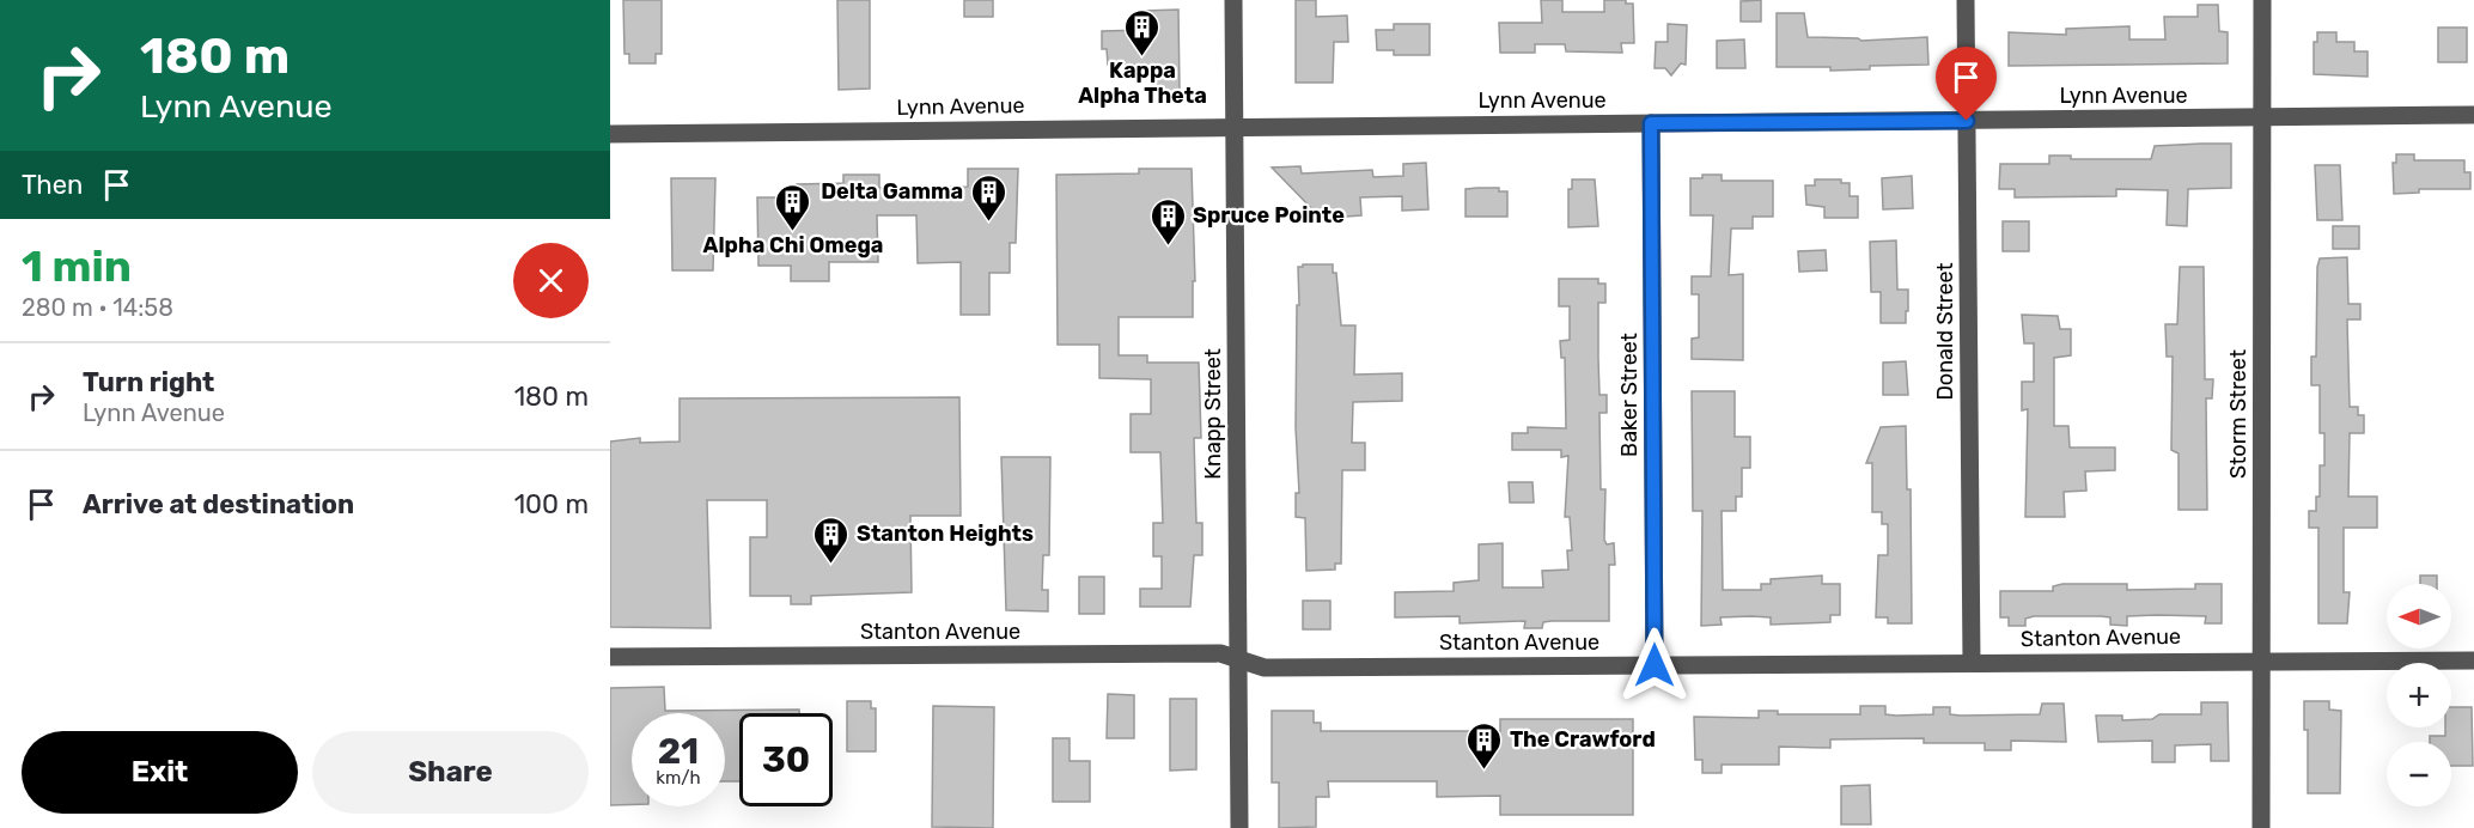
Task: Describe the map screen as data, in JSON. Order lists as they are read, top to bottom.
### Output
{
  "streets": {
    "street": [
      "Lynn Avenue",
      "Donald Street",
      "Baker Street",
      "Knapp Street",
      "Storm Street",
      "Stanton Avenue"
    ]
  },
  "crossings": [
    ["Lynn Avenue", "Donald Street"],
    ["Lynn Avenue", "Baker Street"],
    ["Lynn Avenue", "Knapp Street"],
    ["Lynn Avenue", "Storm Street"],
    ["Donald Street", "Stanton Avenue"],
    ["Baker Street", "Stanton Avenue"],
    ["Knapp Street", "Stanton Avenue"],
    ["Storm Street", "Stanton Avenue"]
  ],
  "places": {
    "building": [
      "Kappa Alpha Theta",
      "Delta Gamma",
      "Alpha Chi Omega",
      "Spruce Pointe",
      "Stanton Heights",
      "The Crawford"
    ]
  },
  "north": "left",
  "page": {
    "turn": ["180 m", "Lynn Avenue"],
    "then": "Then",
    "heading": ["1 min", "280 m · 14:58"],
    "list": [
      {
        "name": "Turn right",
        "note": "Lynn Avenue",
        "value": "180 m"
      },
      {
        "name": "Arrive at destination",
        "value": "100 m"
      }
    ],
    "map_buttons": ["+", "−"],
    "speed": "21 km/h",
    "limit": "30",
    "buttons": ["Exit", "Share"]
  }
}
